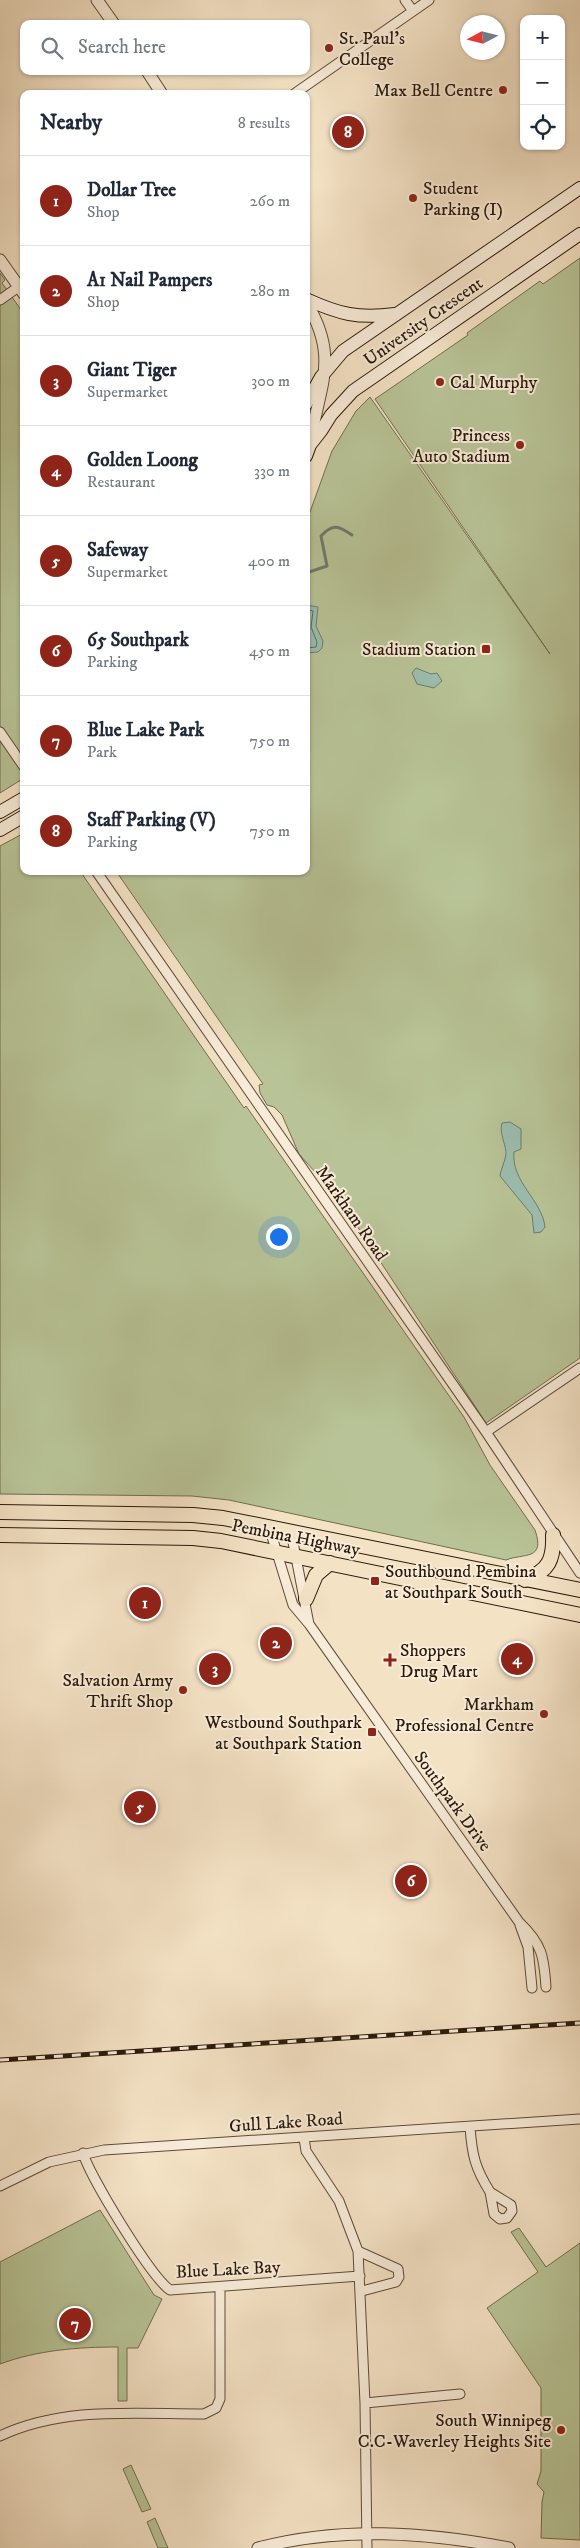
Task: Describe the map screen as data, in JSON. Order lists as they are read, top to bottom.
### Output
{
  "streets": {
    "main road": ["University Crescent", "Pembina Highway"],
    "street": [
      "Markham Road",
      "Southpark Drive",
      "Gull Lake Road",
      "Blue Lake Bay"
    ]
  },
  "crossings": [
    ["Pembina Highway", "Southpark Drive"],
    ["Gull Lake Road", "Blue Lake Bay"]
  ],
  "places": {
    "other": [
      "St. Paul's College",
      "Max Bell Centre",
      "Student Parking (I)",
      "Cal Murphy",
      "Princess Auto Stadium",
      "Salvation Army Thrift Shop",
      "Markham Professional Centre",
      "South Winnipeg C.C-Waverley Heights Site"
    ],
    "transit": ["Stadium Station", "Southbound Pembina at Southpark South", "Westbound Southpark at Southpark Station"],
    "health": ["Shoppers Drug Mart"]
  },
  "north": "left",
  "page": {
    "map_buttons": ["+", "−"],
    "search": "Search here",
    "heading": ["Nearby", "8 results"],
    "pins": [
      "8",
      "1",
      "2",
      "4",
      "3",
      "5",
      "6",
      "7"
    ],
    "list": [
      {
        "mark": "1",
        "name": "Dollar Tree",
        "note": "Shop",
        "value": "260 m"
      },
      {
        "mark": "2",
        "name": "A1 Nail Pampers",
        "note": "Shop",
        "value": "280 m"
      },
      {
        "mark": "3",
        "name": "Giant Tiger",
        "note": "Supermarket",
        "value": "300 m"
      },
      {
        "mark": "4",
        "name": "Golden Loong",
        "note": "Restaurant",
        "value": "330 m"
      },
      {
        "mark": "5",
        "name": "Safeway",
        "note": "Supermarket",
        "value": "400 m"
      },
      {
        "mark": "6",
        "name": "65 Southpark",
        "note": "Parking",
        "value": "450 m"
      },
      {
        "mark": "7",
        "name": "Blue Lake Park",
        "note": "Park",
        "value": "750 m"
      },
      {
        "mark": "8",
        "name": "Staff Parking (V)",
        "note": "Parking",
        "value": "750 m"
      }
    ]
  }
}
